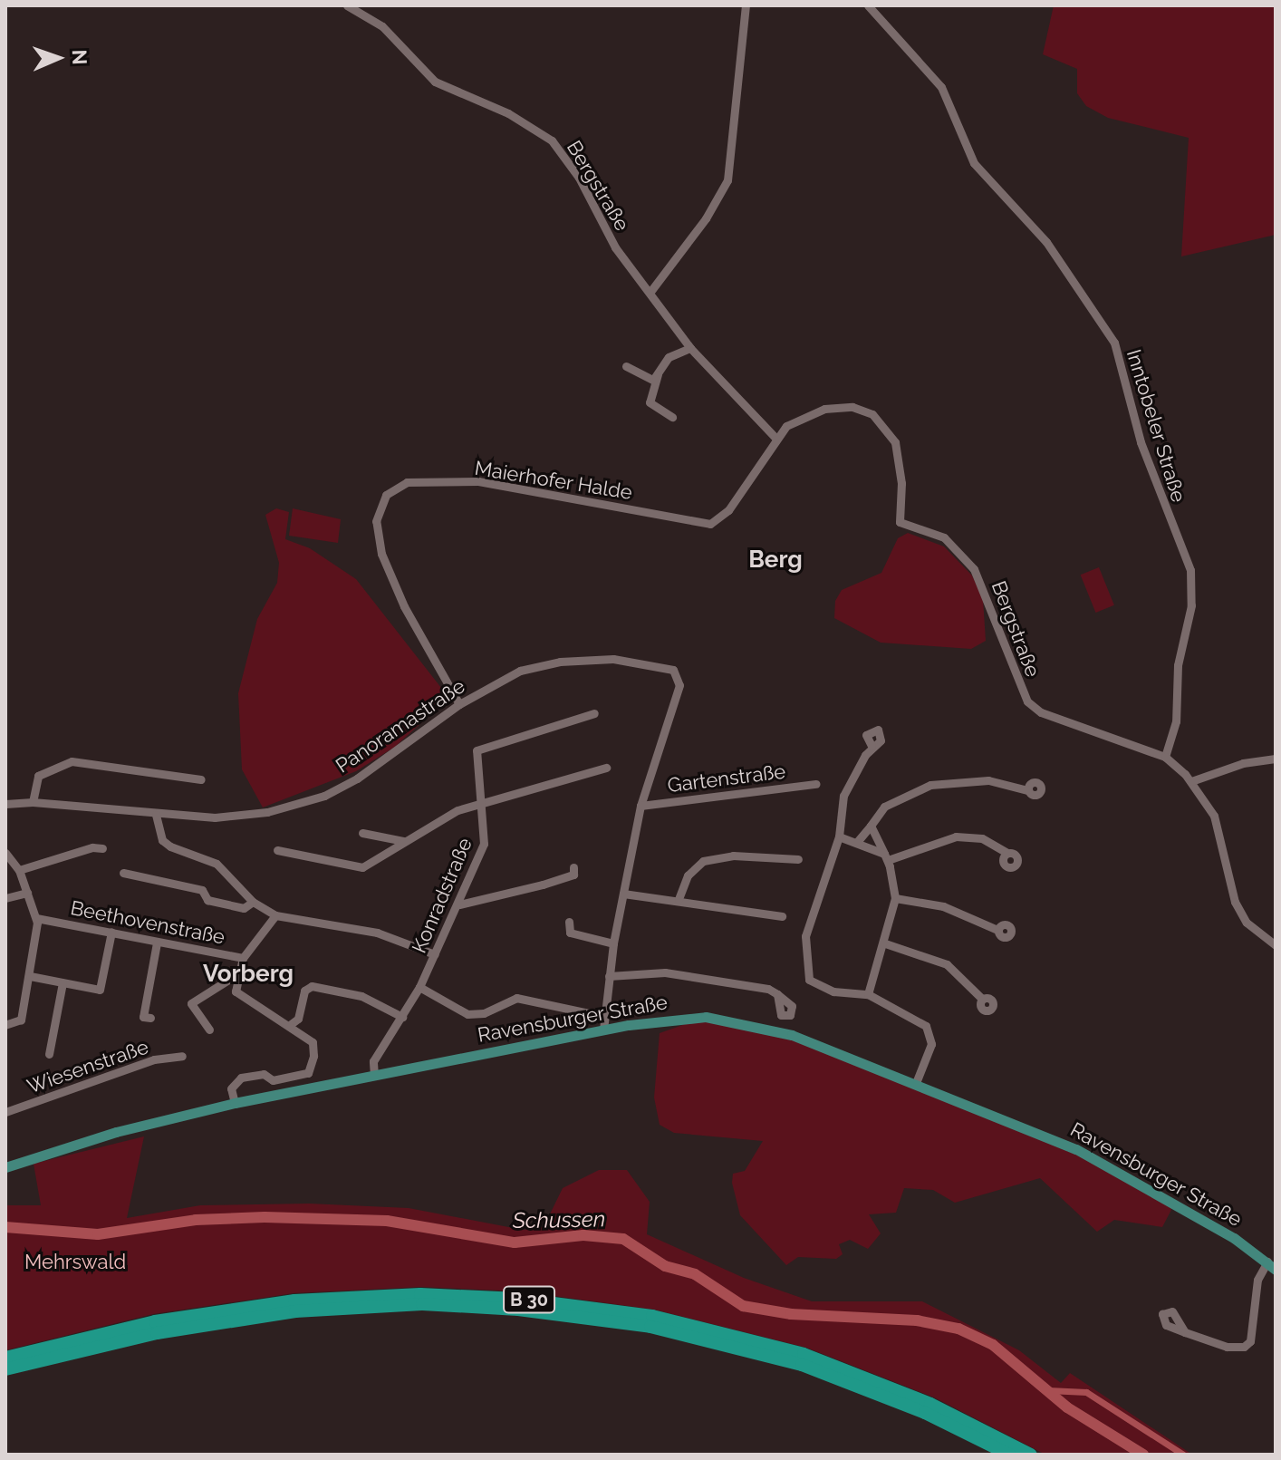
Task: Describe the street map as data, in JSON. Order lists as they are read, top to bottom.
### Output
{
  "streets": {
    "highway": ["B 30"],
    "main road": ["Ravensburger Straße"],
    "street": [
      "Bergstraße",
      "Inntobeler Straße",
      "Maierhofer Halde",
      "Panoramastraße",
      "Gartenstraße",
      "Konradstraße",
      "Beethovenstraße",
      "Wiesenstraße"
    ]
  },
  "crossings": [
    ["Bergstraße", "Inntobeler Straße"],
    ["Bergstraße", "Maierhofer Halde"],
    ["Maierhofer Halde", "Panoramastraße"],
    ["Panoramastraße", "Gartenstraße"],
    ["Konradstraße", "Ravensburger Straße"]
  ],
  "districts": ["Berg", "Vorberg"],
  "water": ["Schussen"],
  "parks": ["Mehrswald"],
  "north": "right"
}
